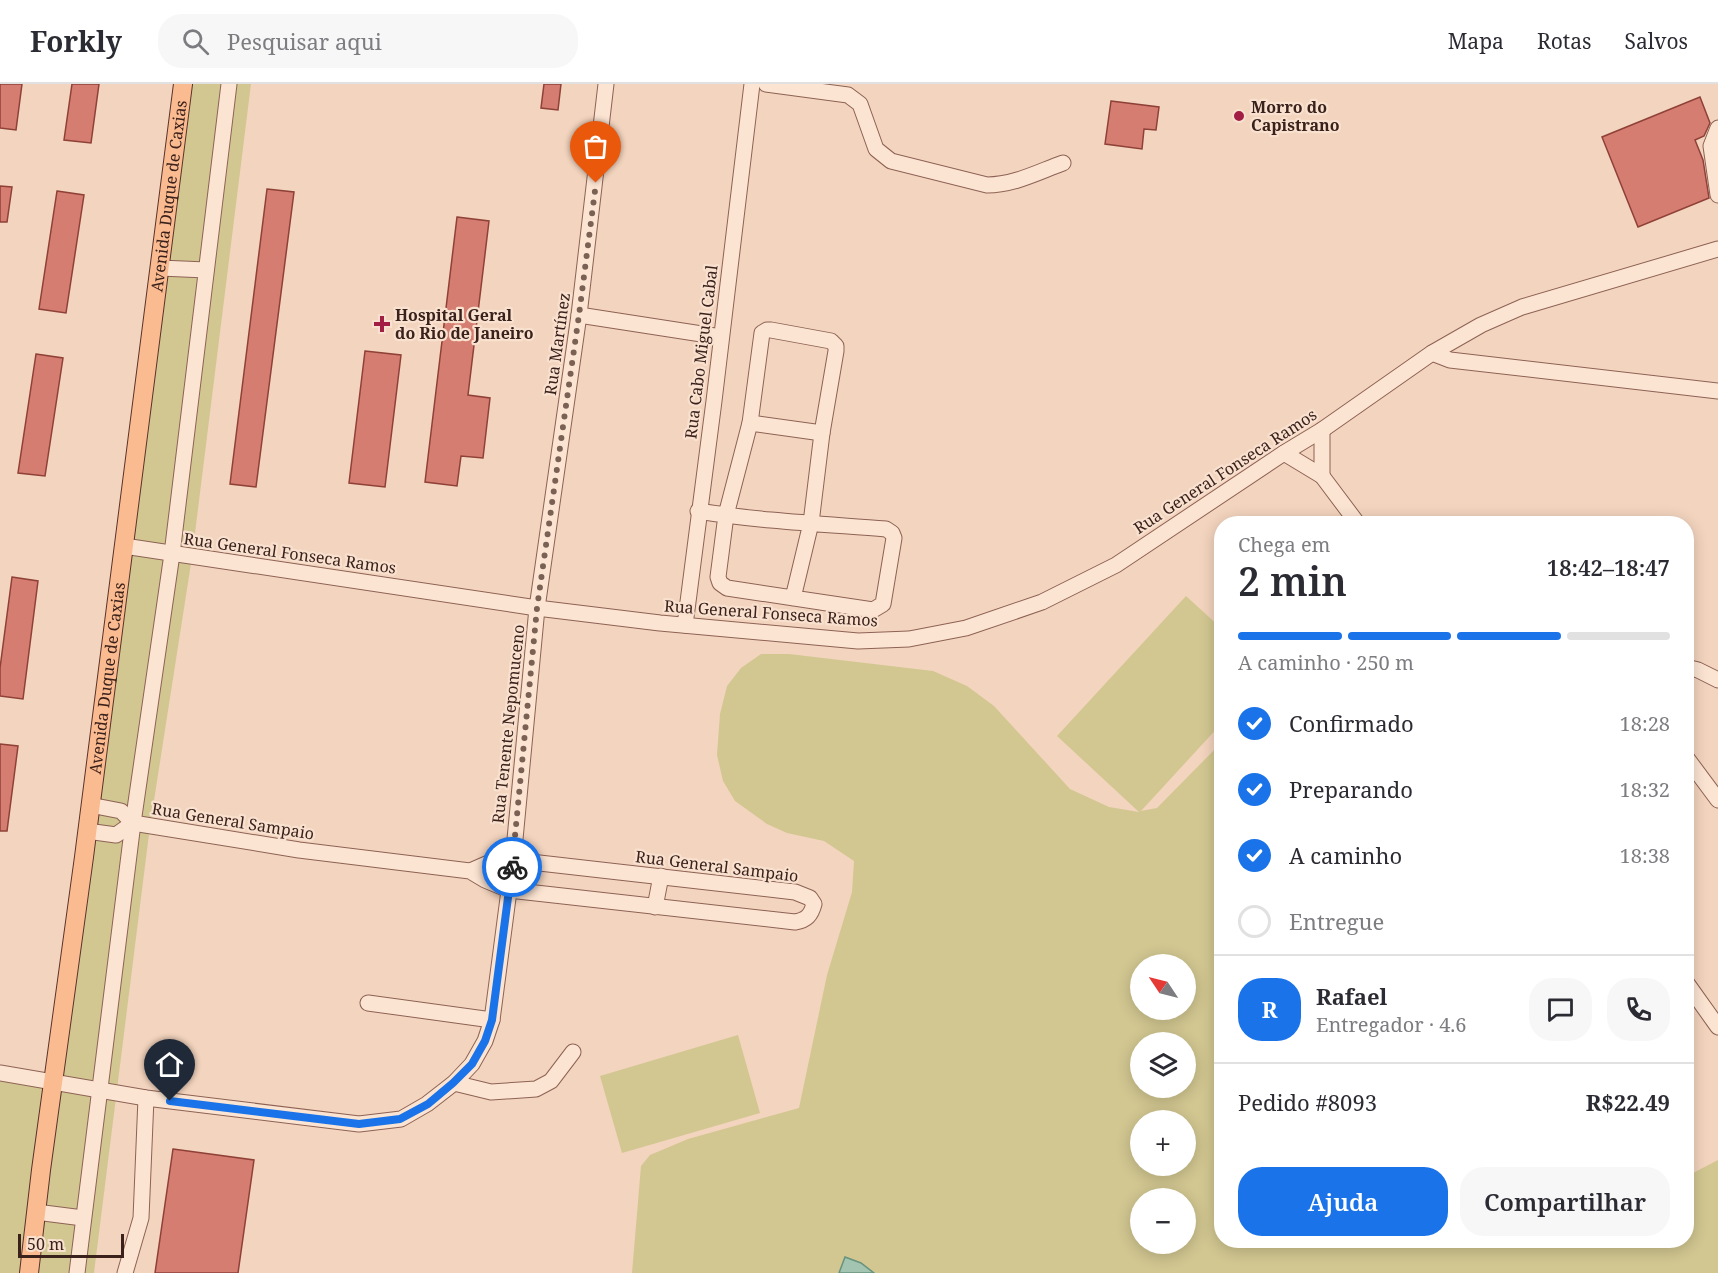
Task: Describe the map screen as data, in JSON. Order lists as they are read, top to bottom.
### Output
{
  "streets": {
    "main road": ["Avenida Duque de Caxias"],
    "street": [
      "Rua Martínez",
      "Rua Cabo Miguel Cabal",
      "Rua General Fonseca Ramos",
      "Rua Tenente Nepomuceno",
      "Rua General Sampaio"
    ]
  },
  "crossings": [
    ["Avenida Duque de Caxias", "Rua General Fonseca Ramos"],
    ["Avenida Duque de Caxias", "Rua Tenente Nepomuceno"],
    ["Avenida Duque de Caxias", "Rua General Sampaio"],
    ["Rua Martínez", "Rua General Fonseca Ramos"],
    ["Rua Martínez", "Rua Tenente Nepomuceno"],
    ["Rua Cabo Miguel Cabal", "Rua General Fonseca Ramos"],
    ["Rua General Fonseca Ramos", "Rua Tenente Nepomuceno"],
    ["Rua Tenente Nepomuceno", "Rua General Sampaio"]
  ],
  "places": {
    "other": ["Morro do Capistrano"],
    "health": ["Hospital Geral do Rio de Janeiro"]
  },
  "scale_bar": "50 m",
  "north": "top left",
  "page": {
    "header": "Forkly",
    "search": "Pesquisar aqui",
    "nav": ["Mapa", "Rotas", "Salvos"],
    "heading": ["2 min", "Chega em", "18:42–18:47"],
    "panel": [
      "Rafael",
      "Entregador · 4.6",
      "Pedido #8093",
      "R$22.49"
    ],
    "bar": "A caminho · 250 m",
    "list": [
      ["Confirmado", "18:28"],
      ["Preparando", "18:32"],
      ["A caminho", "18:38"],
      "Entregue"
    ],
    "map_buttons": ["+", "−"],
    "round": "R",
    "buttons": ["Ajuda", "Compartilhar"],
    "scale": "50 m"
  }
}
